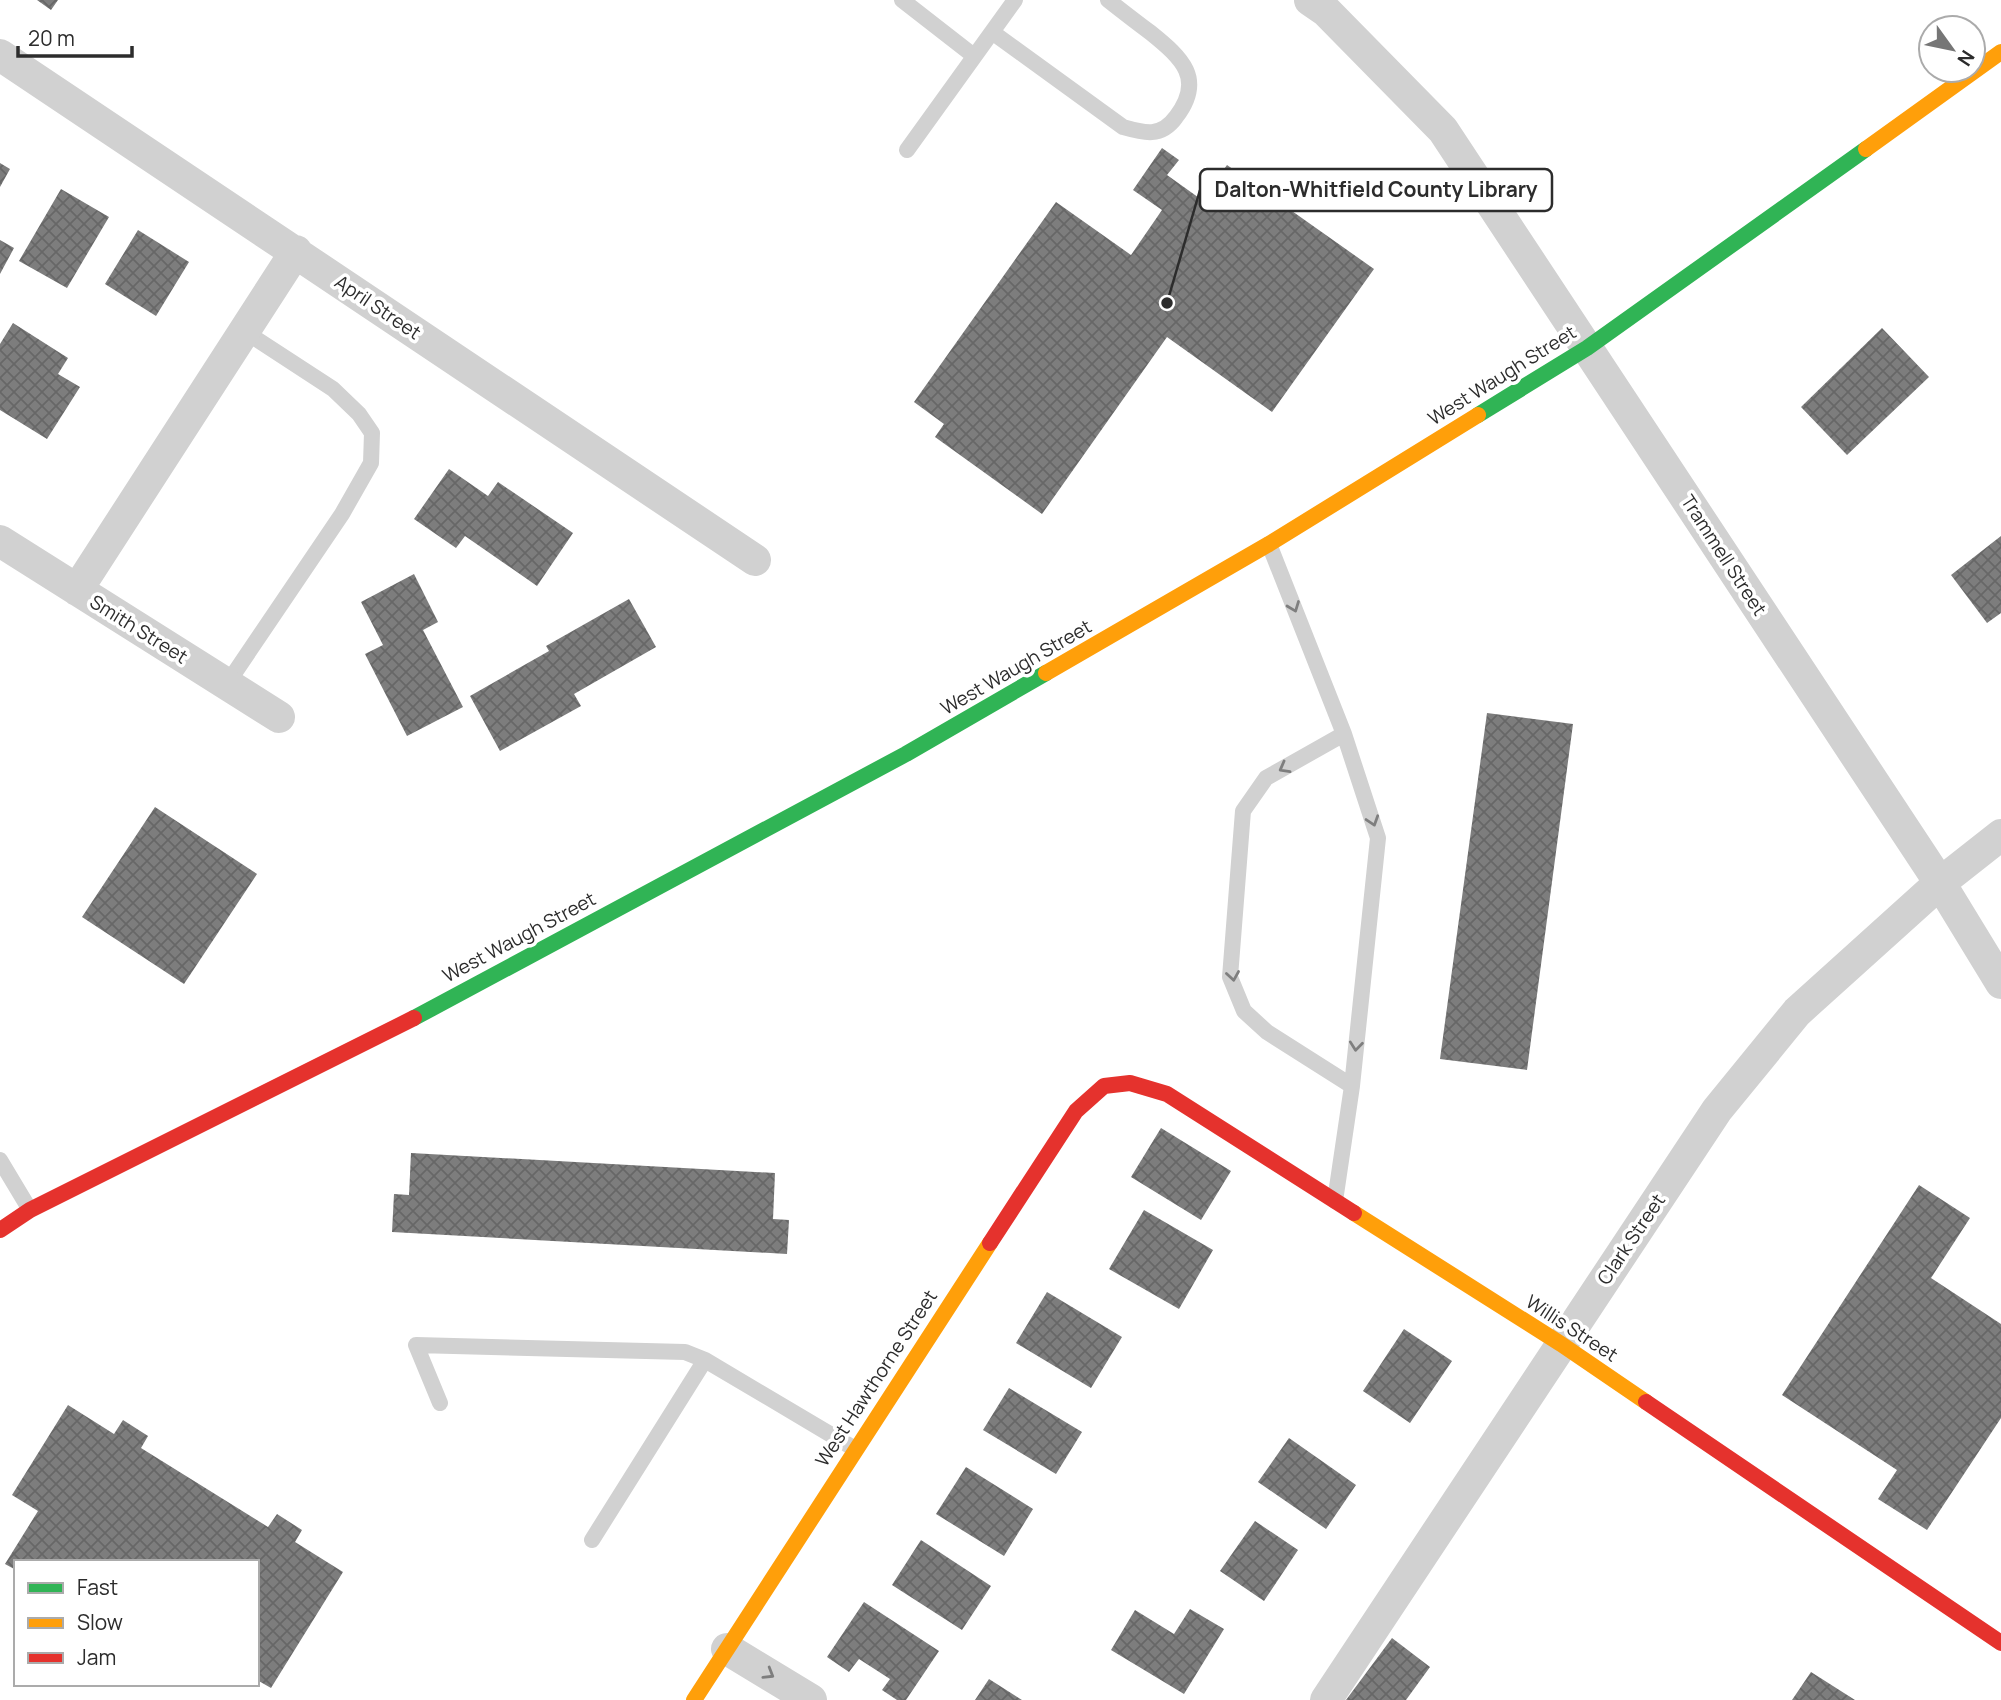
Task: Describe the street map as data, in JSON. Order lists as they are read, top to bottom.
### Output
{
  "streets": {
    "street": [
      "April Street",
      "West Waugh Street",
      "Trammell Street",
      "Smith Street",
      "Clark Street",
      "Willis Street",
      "West Hawthorne Street"
    ]
  },
  "crossings": [
    ["West Waugh Street", "Trammell Street"],
    ["Trammell Street", "Clark Street"],
    ["Clark Street", "Willis Street"],
    ["Willis Street", "West Hawthorne Street"]
  ],
  "places": ["Dalton-Whitfield County Library"],
  "legend": ["Fast", "Slow", "Jam"],
  "scale_bar": "20 m",
  "north": "bottom right"
}
